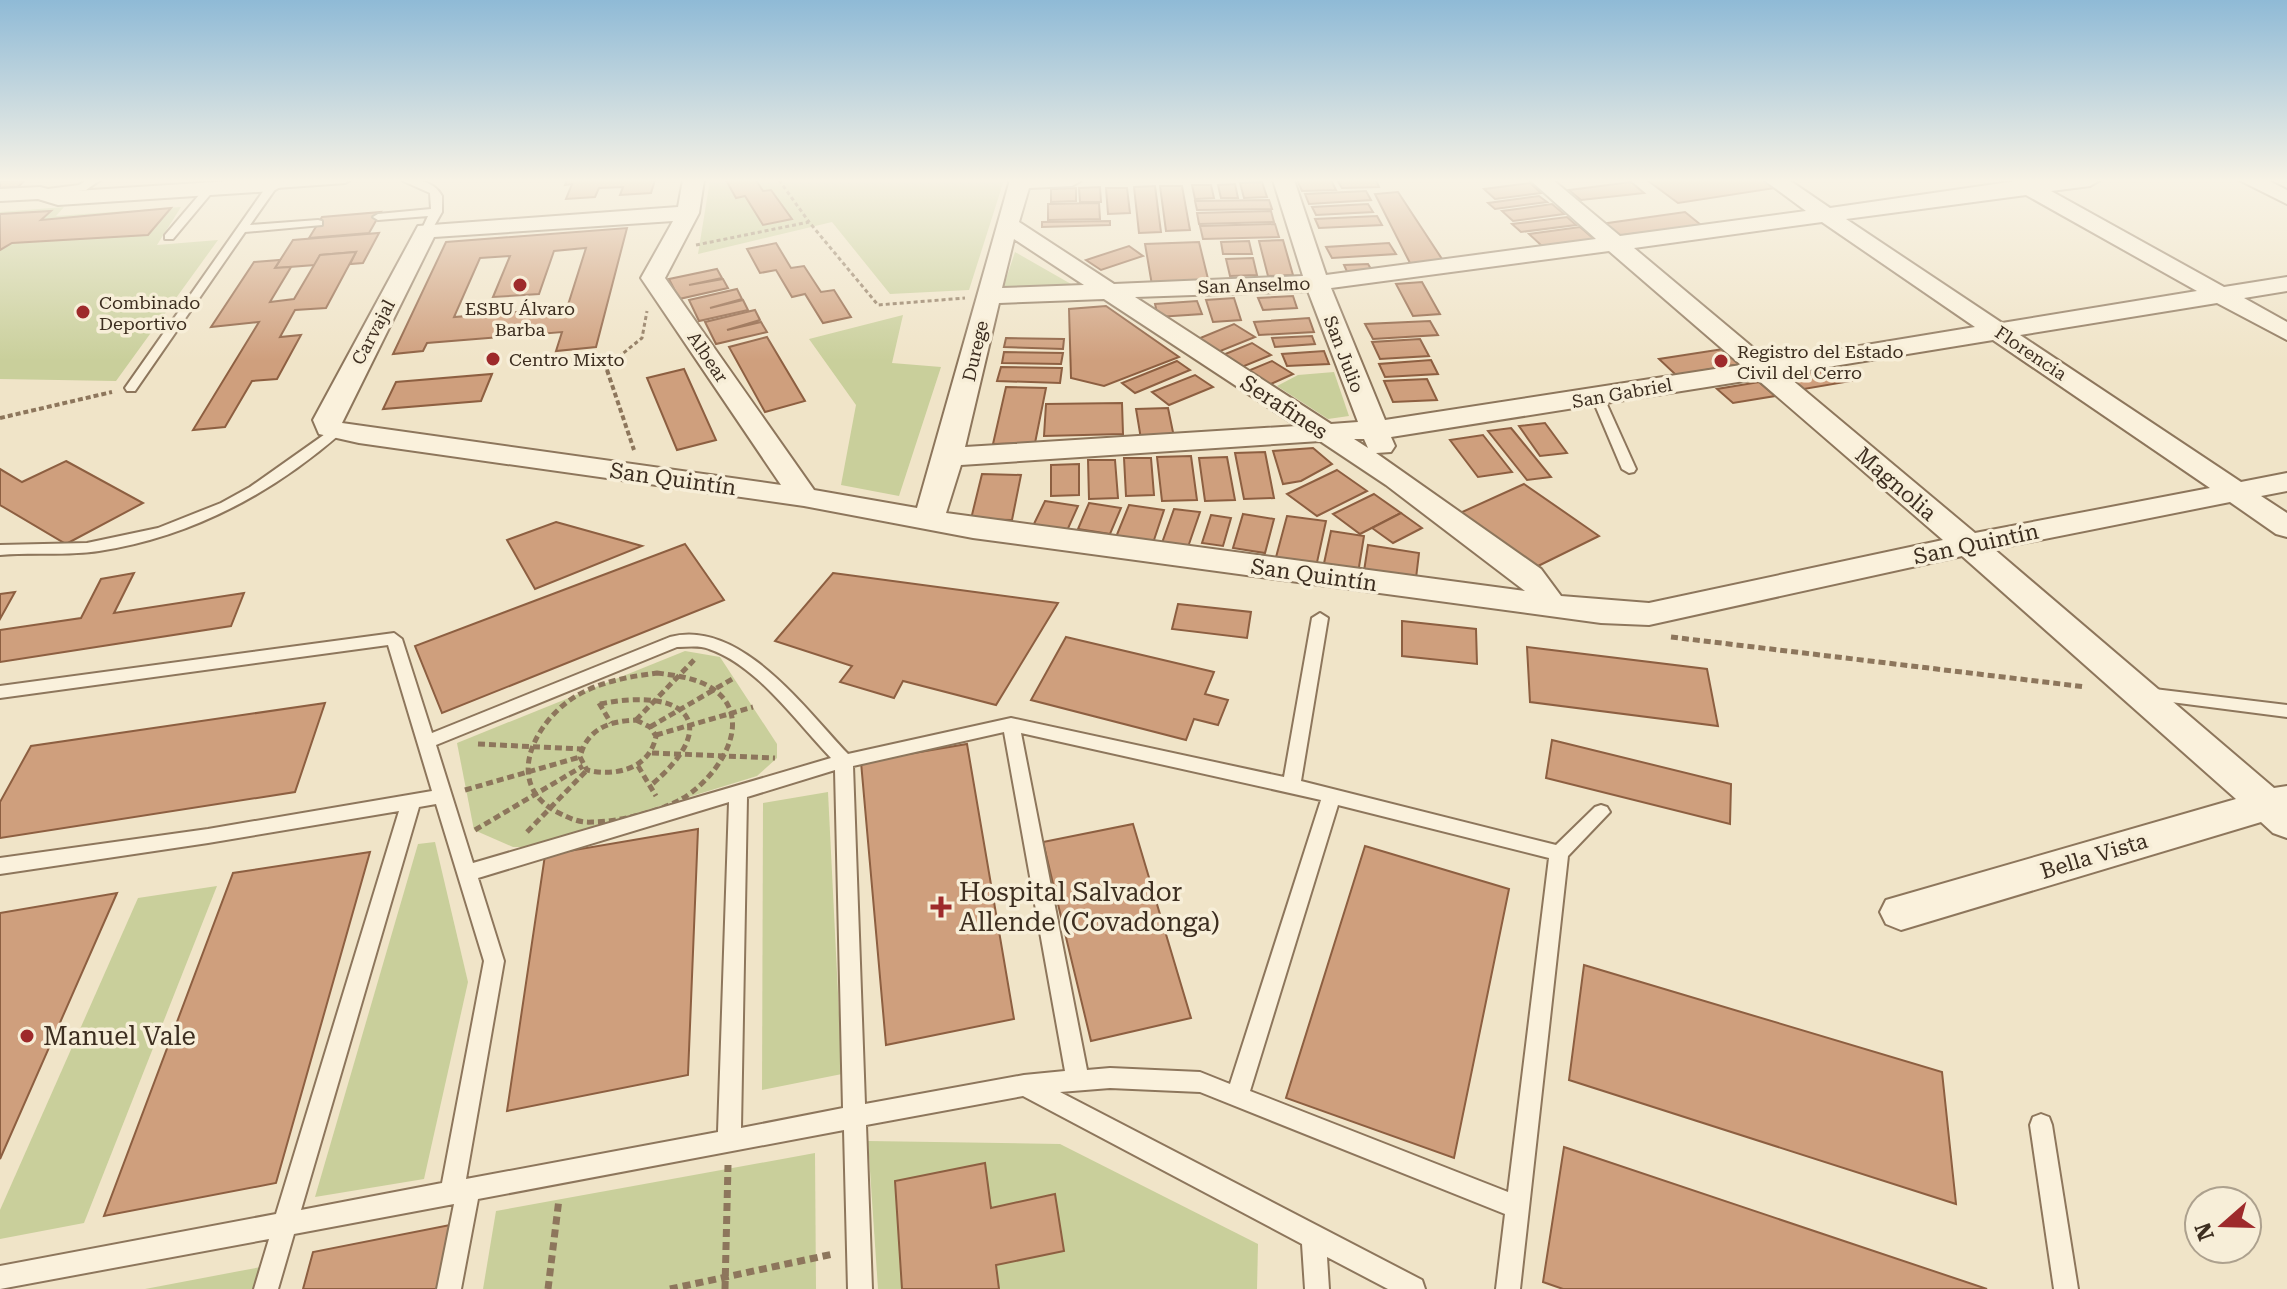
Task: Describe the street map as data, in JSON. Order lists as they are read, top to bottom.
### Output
{
  "streets": {
    "street": [
      "San Anselmo",
      "Carvajal",
      "Durege",
      "Florencia",
      "San Julio",
      "Albear",
      "San Gabriel",
      "Serafines",
      "San Quintín",
      "Magnolia",
      "Bella Vista"
    ]
  },
  "crossings": [
    ["San Anselmo", "Durege"],
    ["San Anselmo", "San Julio"],
    ["San Anselmo", "Serafines"],
    ["San Anselmo", "Magnolia"],
    ["Carvajal", "San Quintín"],
    ["Durege", "San Gabriel"],
    ["Durege", "San Quintín"],
    ["Florencia", "San Gabriel"],
    ["Florencia", "San Quintín"],
    ["San Julio", "San Gabriel"],
    ["San Julio", "Serafines"],
    ["Albear", "San Quintín"],
    ["San Gabriel", "Serafines"],
    ["San Gabriel", "Magnolia"],
    ["Serafines", "San Quintín"],
    ["San Quintín", "Magnolia"],
    ["Magnolia", "Bella Vista"]
  ],
  "places": {
    "other": [
      "ESBU Álvaro Barba",
      "Combinado Deportivo",
      "Centro Mixto",
      "Registro del Estado Civil del Cerro",
      "Manuel Vale"
    ],
    "health": ["Hospital Salvador Allende (Covadonga)"]
  },
  "north": "left"
}
